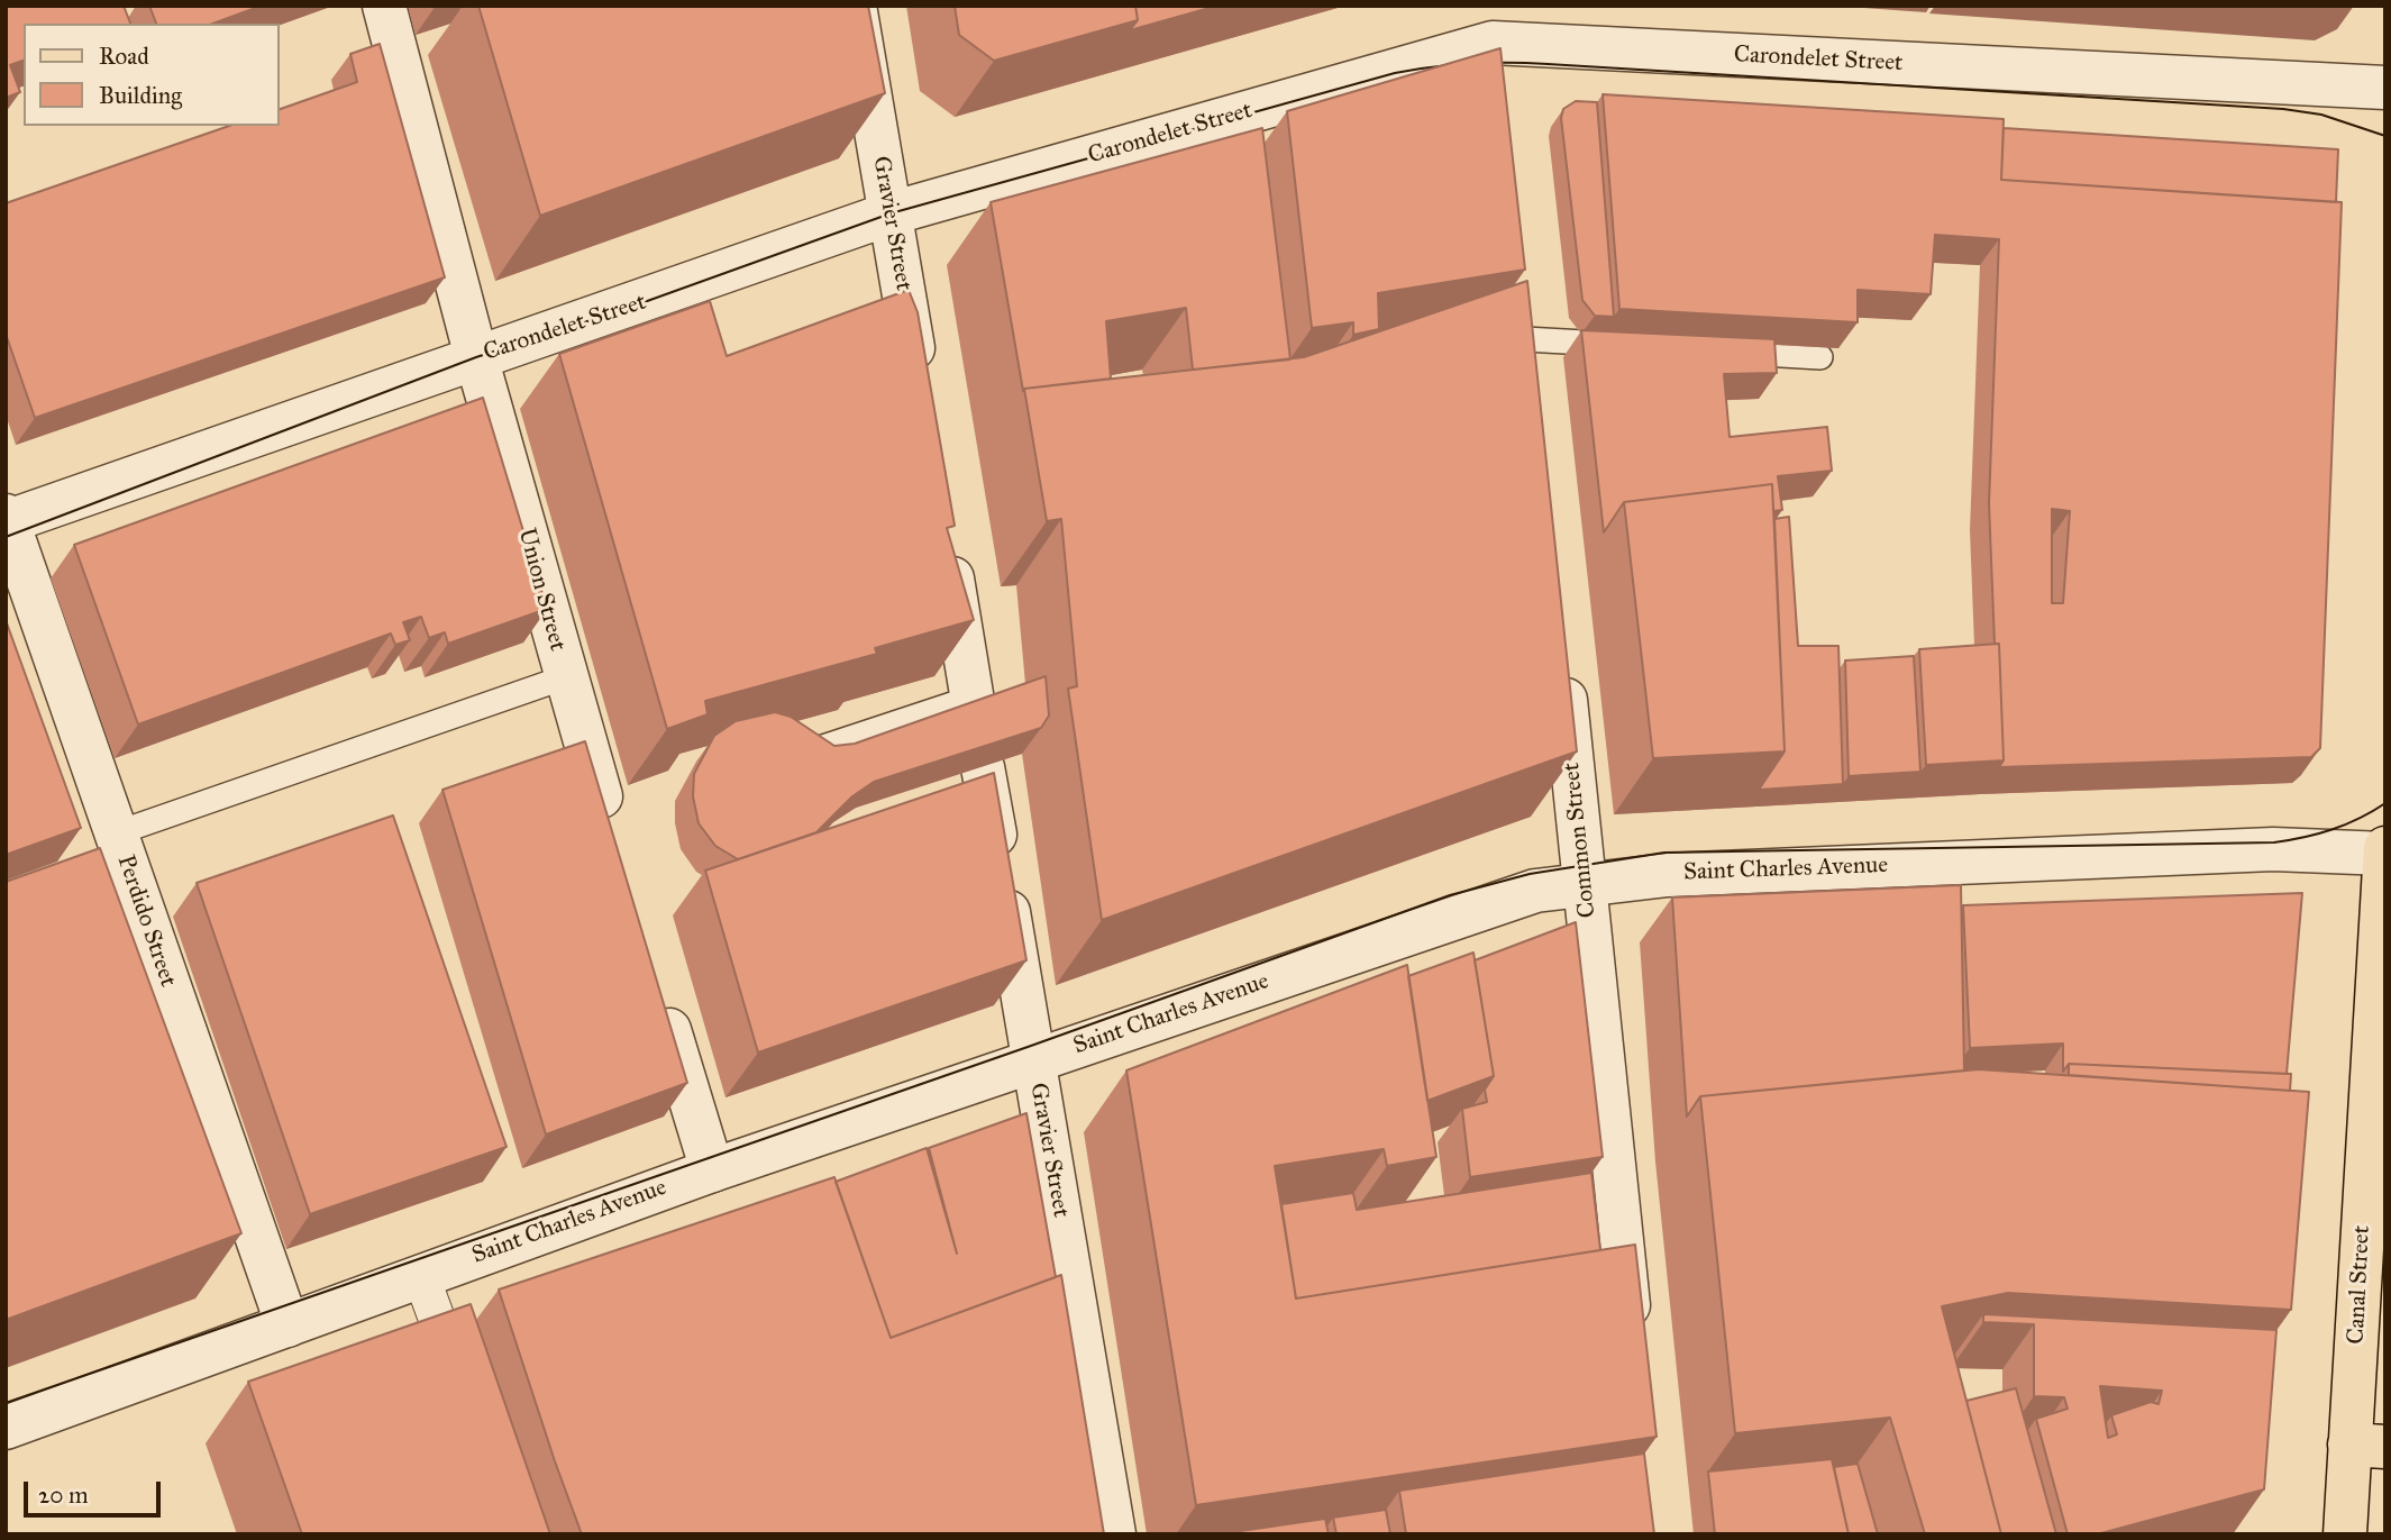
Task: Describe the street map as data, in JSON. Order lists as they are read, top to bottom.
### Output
{
  "streets": {
    "main road": ["Canal Street"],
    "street": [
      "Carondelet Street",
      "Gravier Street",
      "Union Street",
      "Common Street",
      "Saint Charles Avenue",
      "Perdido Street"
    ]
  },
  "crossings": [
    ["Carondelet Street", "Gravier Street"],
    ["Carondelet Street", "Union Street"],
    ["Carondelet Street", "Perdido Street"],
    ["Gravier Street", "Saint Charles Avenue"],
    ["Common Street", "Saint Charles Avenue"],
    ["Saint Charles Avenue", "Perdido Street"],
    ["Saint Charles Avenue", "Canal Street"]
  ],
  "legend": ["Road", "Building"],
  "scale_bar": "20 m"
}
